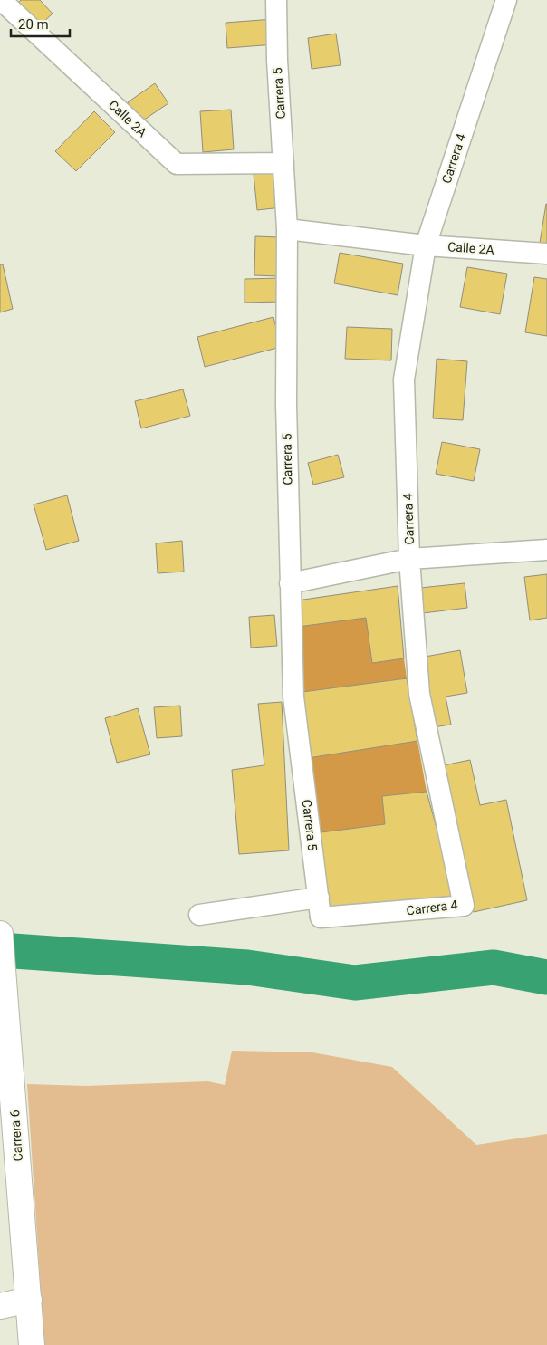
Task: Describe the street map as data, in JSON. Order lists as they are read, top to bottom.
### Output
{
  "streets": {
    "main road": ["Carrera 6"],
    "street": ["Carrera 5", "Calle 2A", "Carrera 4"]
  },
  "crossings": [
    ["Carrera 5", "Calle 2A"],
    ["Carrera 5", "Carrera 4"],
    ["Calle 2A", "Carrera 4"]
  ],
  "scale_bar": "20 m"
}
